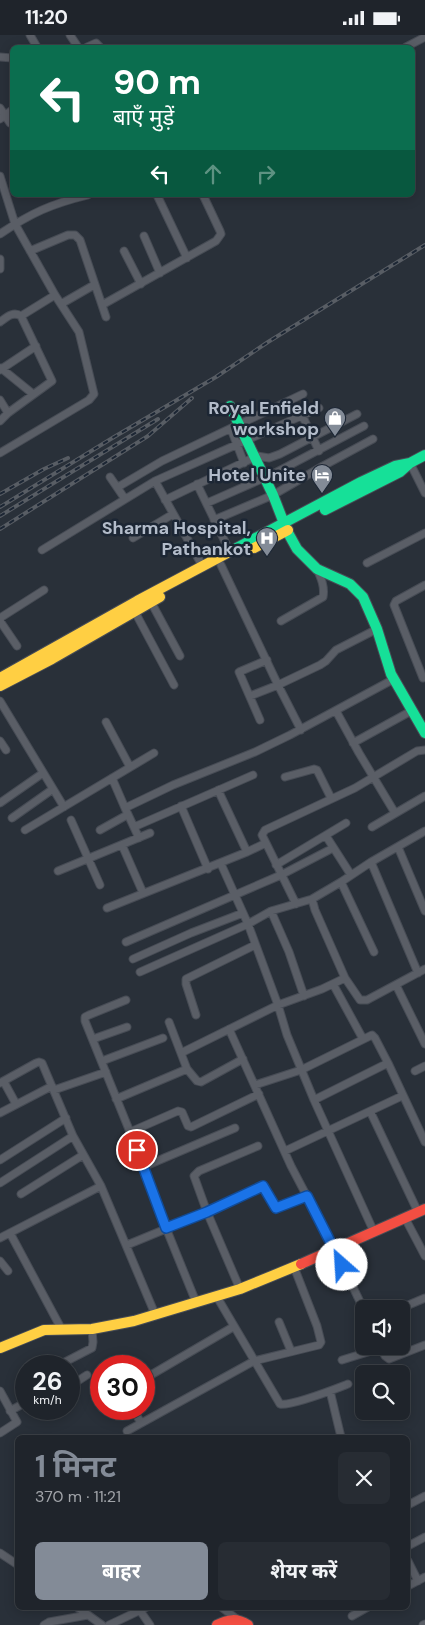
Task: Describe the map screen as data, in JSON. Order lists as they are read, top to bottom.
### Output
{
  "places": {
    "shop": ["Royal Enfield workshop"],
    "hotel": ["Hotel Unite"],
    "hospital": ["Sharma Hospital, Pathankot"]
  },
  "page": {
    "status": "11:20",
    "turn": ["90 m", "बाएँ मुड़ें"],
    "speed": "26 km/h",
    "limit": "30",
    "heading": ["1 मिनट", "370 m · 11:21"],
    "buttons": ["बाहर", "शेयर करें"]
  }
}
